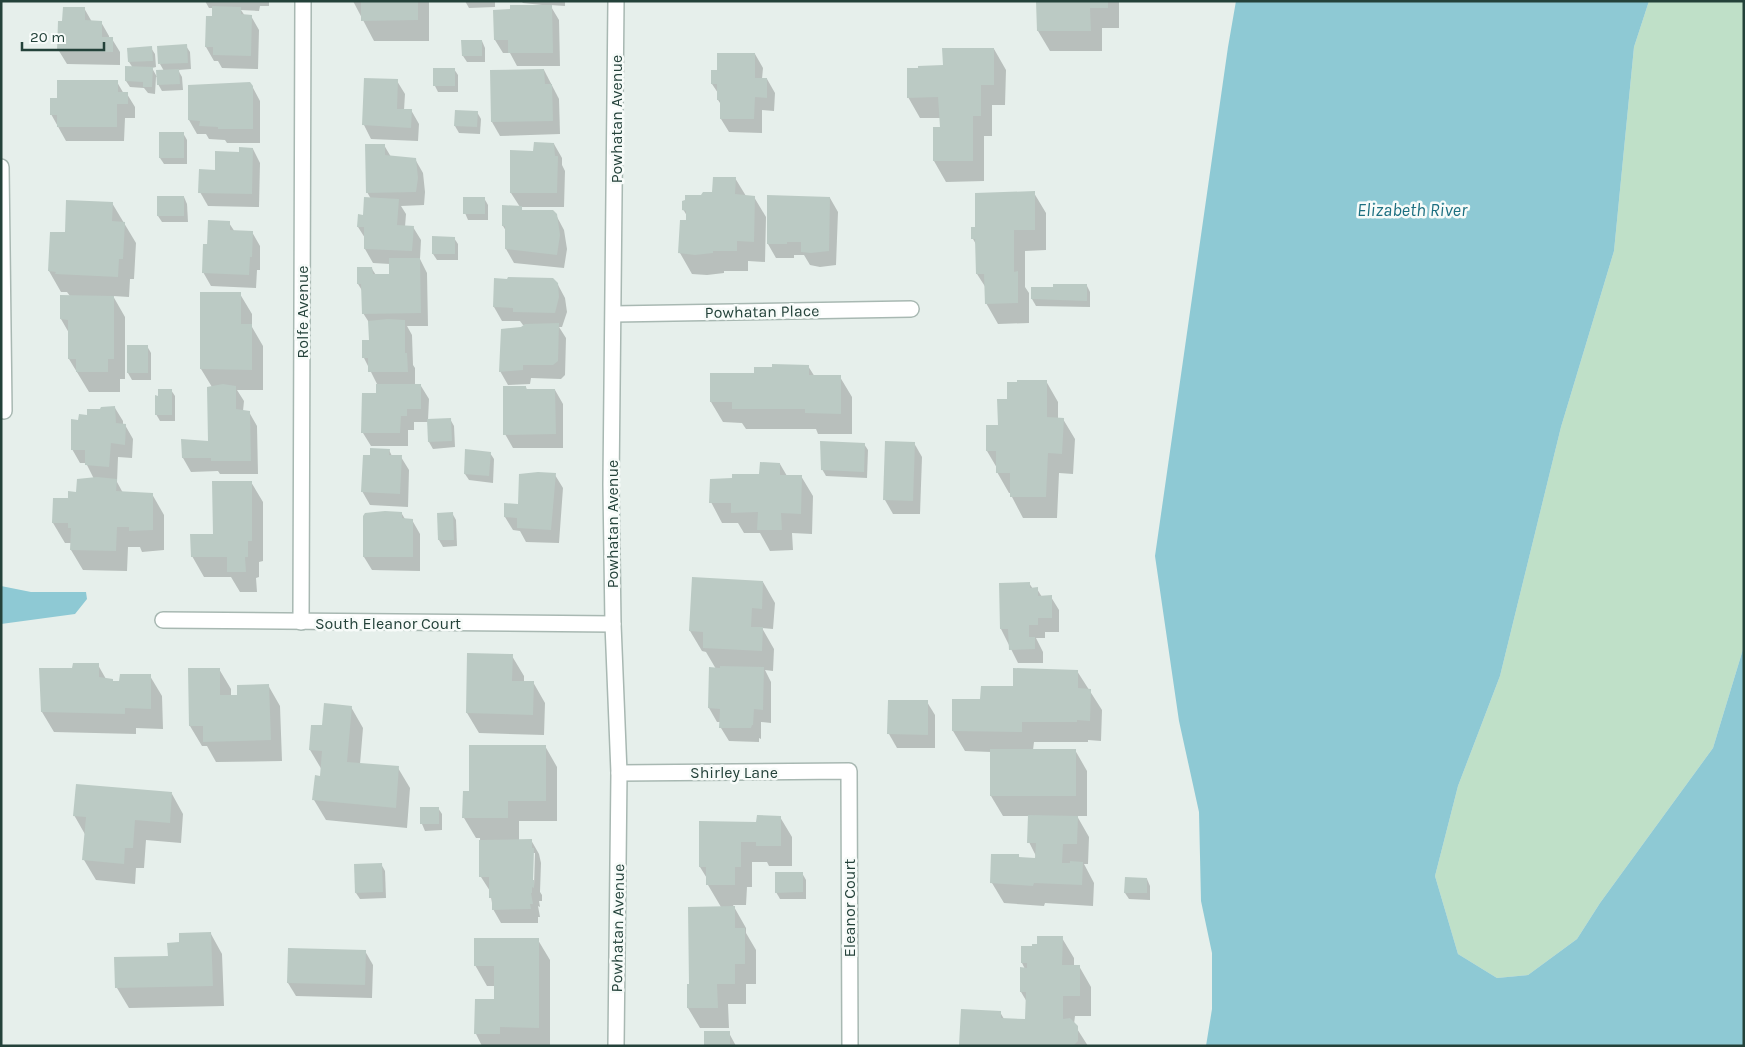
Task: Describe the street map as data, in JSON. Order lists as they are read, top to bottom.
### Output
{
  "streets": {
    "street": [
      "Powhatan Avenue",
      "Powhatan Place",
      "Rolfe Avenue",
      "South Eleanor Court",
      "Shirley Lane",
      "Eleanor Court"
    ]
  },
  "crossings": [
    ["Powhatan Avenue", "Powhatan Place"],
    ["Powhatan Avenue", "South Eleanor Court"],
    ["Powhatan Avenue", "Shirley Lane"],
    ["Rolfe Avenue", "South Eleanor Court"],
    ["Shirley Lane", "Eleanor Court"]
  ],
  "water": ["Elizabeth River"],
  "scale_bar": "20 m"
}
